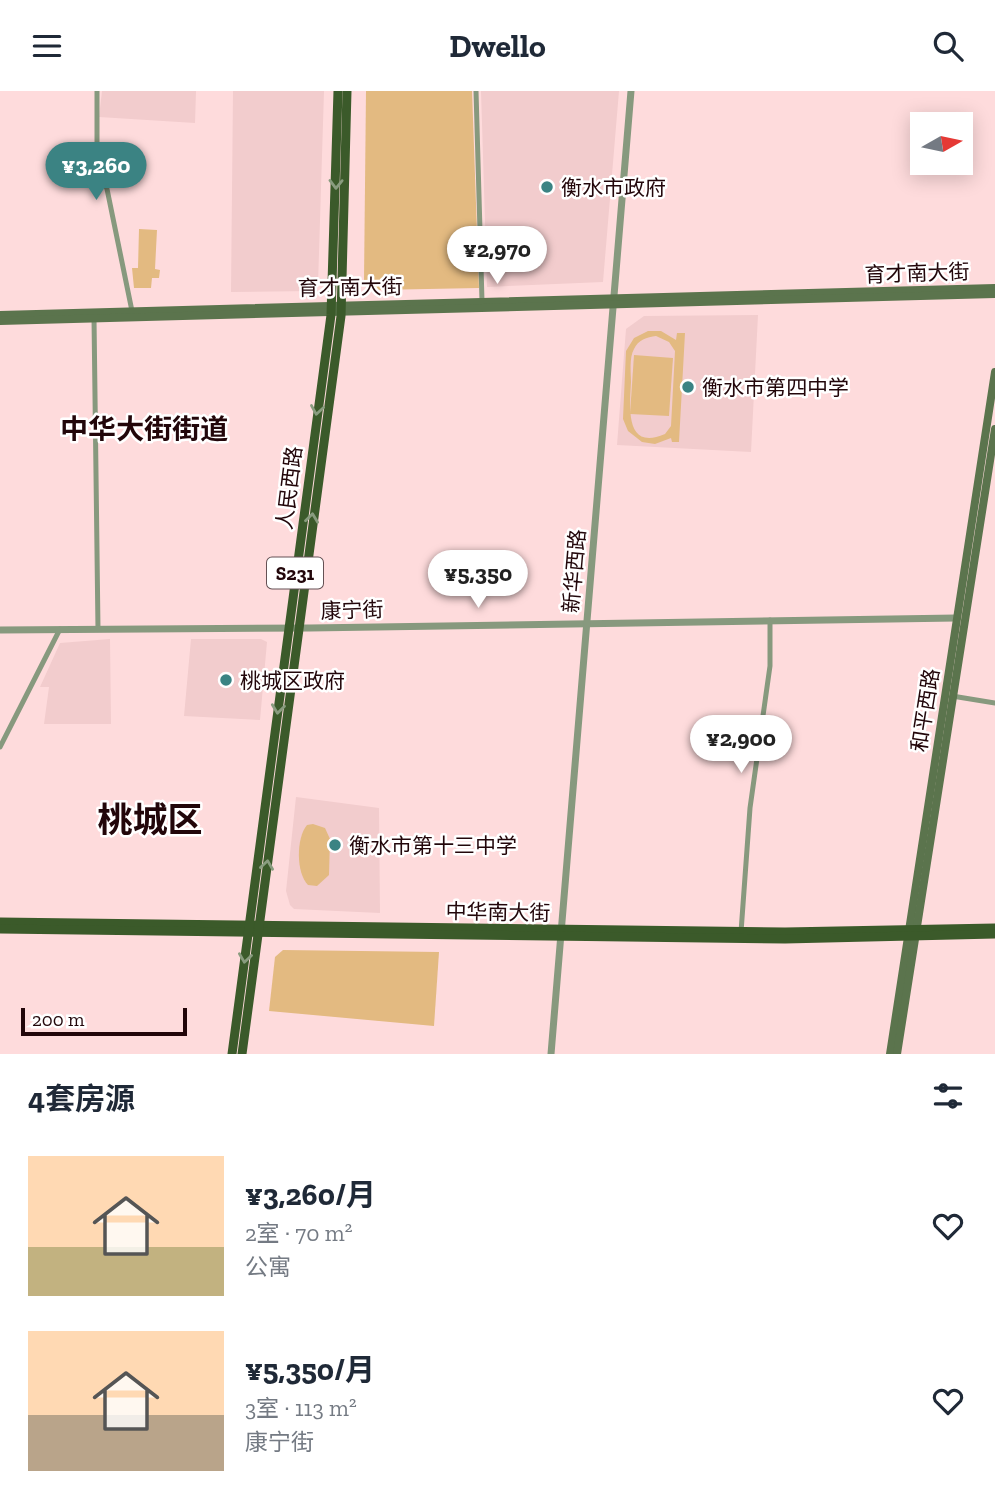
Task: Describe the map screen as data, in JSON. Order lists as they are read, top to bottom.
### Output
{
  "streets": {
    "main road": [
      "育才南大街",
      "人民西路",
      "S231",
      "和平西路",
      "中华南大街"
    ],
    "street": ["新华西路", "康宁街"]
  },
  "crossings": [
    ["育才南大街", "人民西路"],
    ["育才南大街", "新华西路"],
    ["人民西路", "康宁街"],
    ["人民西路", "中华南大街"],
    ["新华西路", "康宁街"],
    ["新华西路", "中华南大街"],
    ["康宁街", "和平西路"],
    ["和平西路", "中华南大街"]
  ],
  "districts": ["中华大街街道", "桃城区"],
  "places": [
    "衡水市政府",
    "衡水市第四中学",
    "桃城区政府",
    "衡水市第十三中学"
  ],
  "scale_bar": "200 m",
  "north": "right",
  "page": {
    "header": "Dwello",
    "price": [
      "¥3,260",
      "¥2,970",
      "¥5,350",
      "¥2,900"
    ],
    "scale": "200 m",
    "heading": "4套房源",
    "list": [
      {
        "name": "¥3,260/月",
        "note": "2室 · 70 m² · 公寓"
      },
      {
        "name": "¥5,350/月",
        "note": "3室 · 113 m² · 康宁街"
      }
    ]
  }
}
